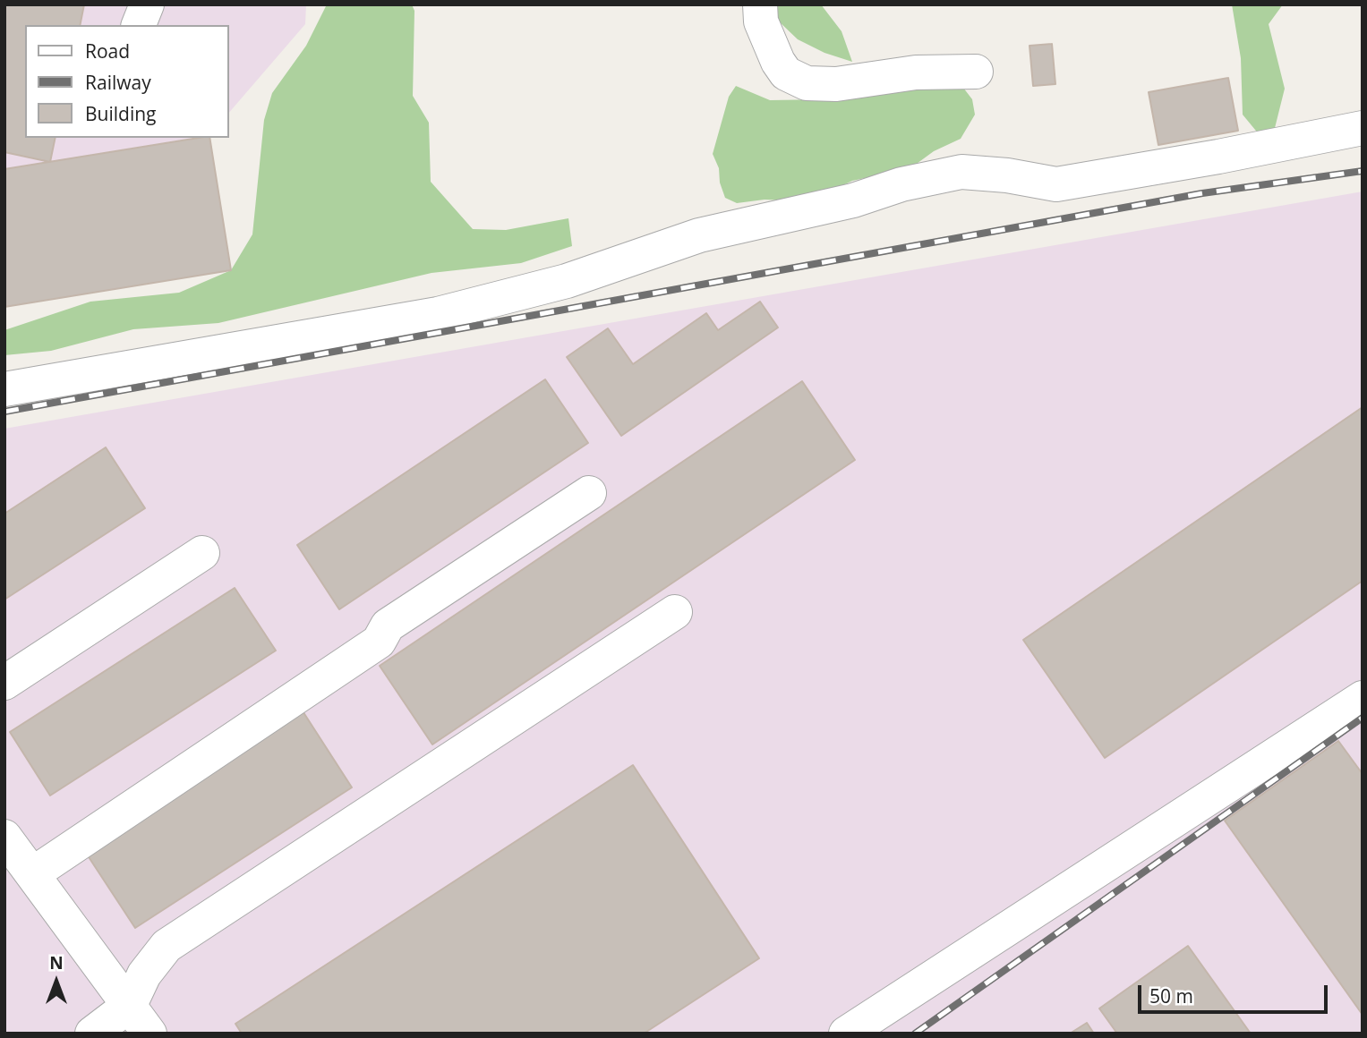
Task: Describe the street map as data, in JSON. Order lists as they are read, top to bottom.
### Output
{
  "legend": ["Road", "Railway", "Building"],
  "scale_bar": "50 m",
  "north": "top"
}
